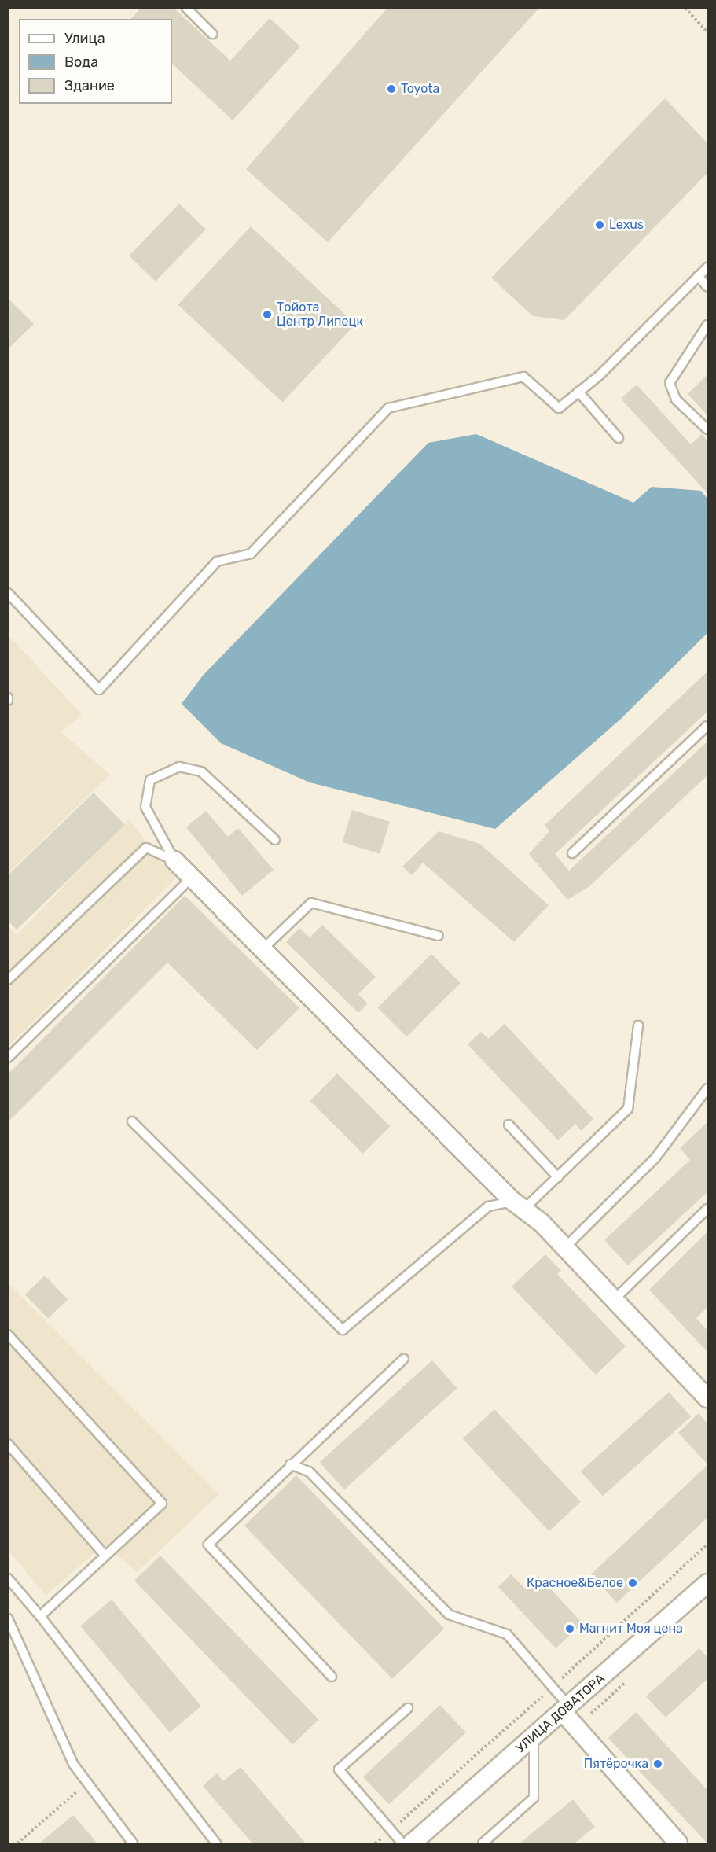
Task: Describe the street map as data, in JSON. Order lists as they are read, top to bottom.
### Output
{
  "streets": {
    "street": ["УЛИЦА ДОВАТОРА"]
  },
  "places": [
    "Toyota",
    "Lexus",
    "Тойота Центр Липецк",
    "Красное&Белое",
    "Магнит Моя цена",
    "Пятёрочка"
  ],
  "legend": ["Улица", "Вода", "Здание"]
}
